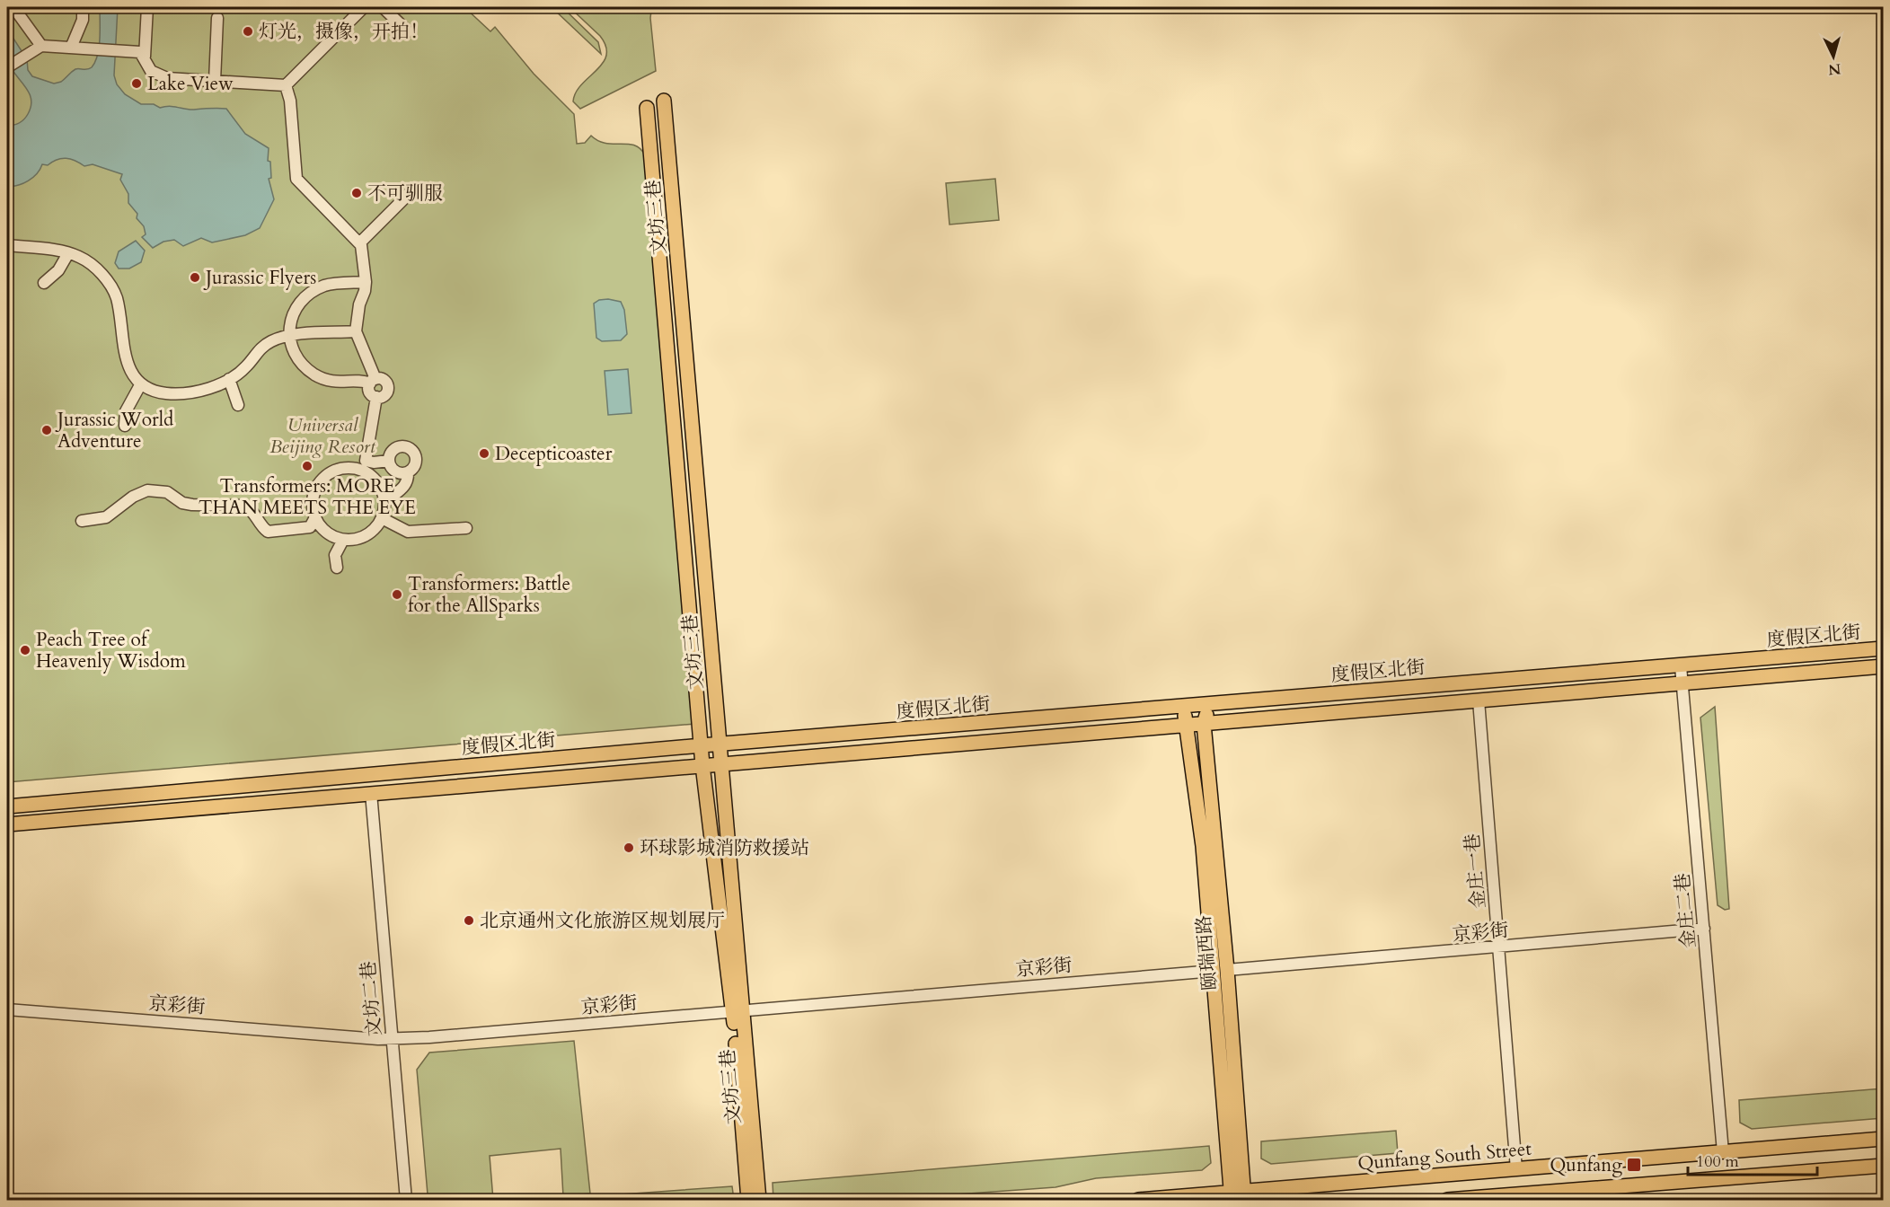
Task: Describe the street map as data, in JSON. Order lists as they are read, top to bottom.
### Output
{
  "streets": {
    "main road": [
      "文坊三巷",
      "度假区北街",
      "颐瑞西路",
      "Qunfang South Street"
    ],
    "street": [
      "金庄一巷",
      "金庄二巷",
      "京彩街",
      "文坊二巷"
    ]
  },
  "crossings": [
    ["文坊三巷", "度假区北街"],
    ["文坊三巷", "京彩街"],
    ["度假区北街", "金庄一巷"],
    ["度假区北街", "金庄二巷"],
    ["度假区北街", "颐瑞西路"],
    ["度假区北街", "文坊二巷"],
    ["金庄一巷", "京彩街"],
    ["金庄一巷", "Qunfang South Street"],
    ["金庄二巷", "京彩街"],
    ["金庄二巷", "Qunfang South Street"],
    ["京彩街", "颐瑞西路"],
    ["京彩街", "文坊二巷"],
    ["颐瑞西路", "Qunfang South Street"]
  ],
  "parks": ["Universal Beijing Resort"],
  "places": {
    "other": [
      "灯光，摄像，开拍！",
      "Lake View",
      "不可驯服",
      "Jurassic Flyers",
      "Jurassic World Adventure",
      "Decepticoaster",
      "Transformers: MORE THAN MEETS THE EYE",
      "Transformers: Battle for the AllSparks",
      "Peach Tree of Heavenly Wisdom",
      "环球影城消防救援站",
      "北京通州文化旅游区规划展厅"
    ],
    "transit": ["Qunfang"]
  },
  "scale_bar": "100 m",
  "north": "bottom"
}
